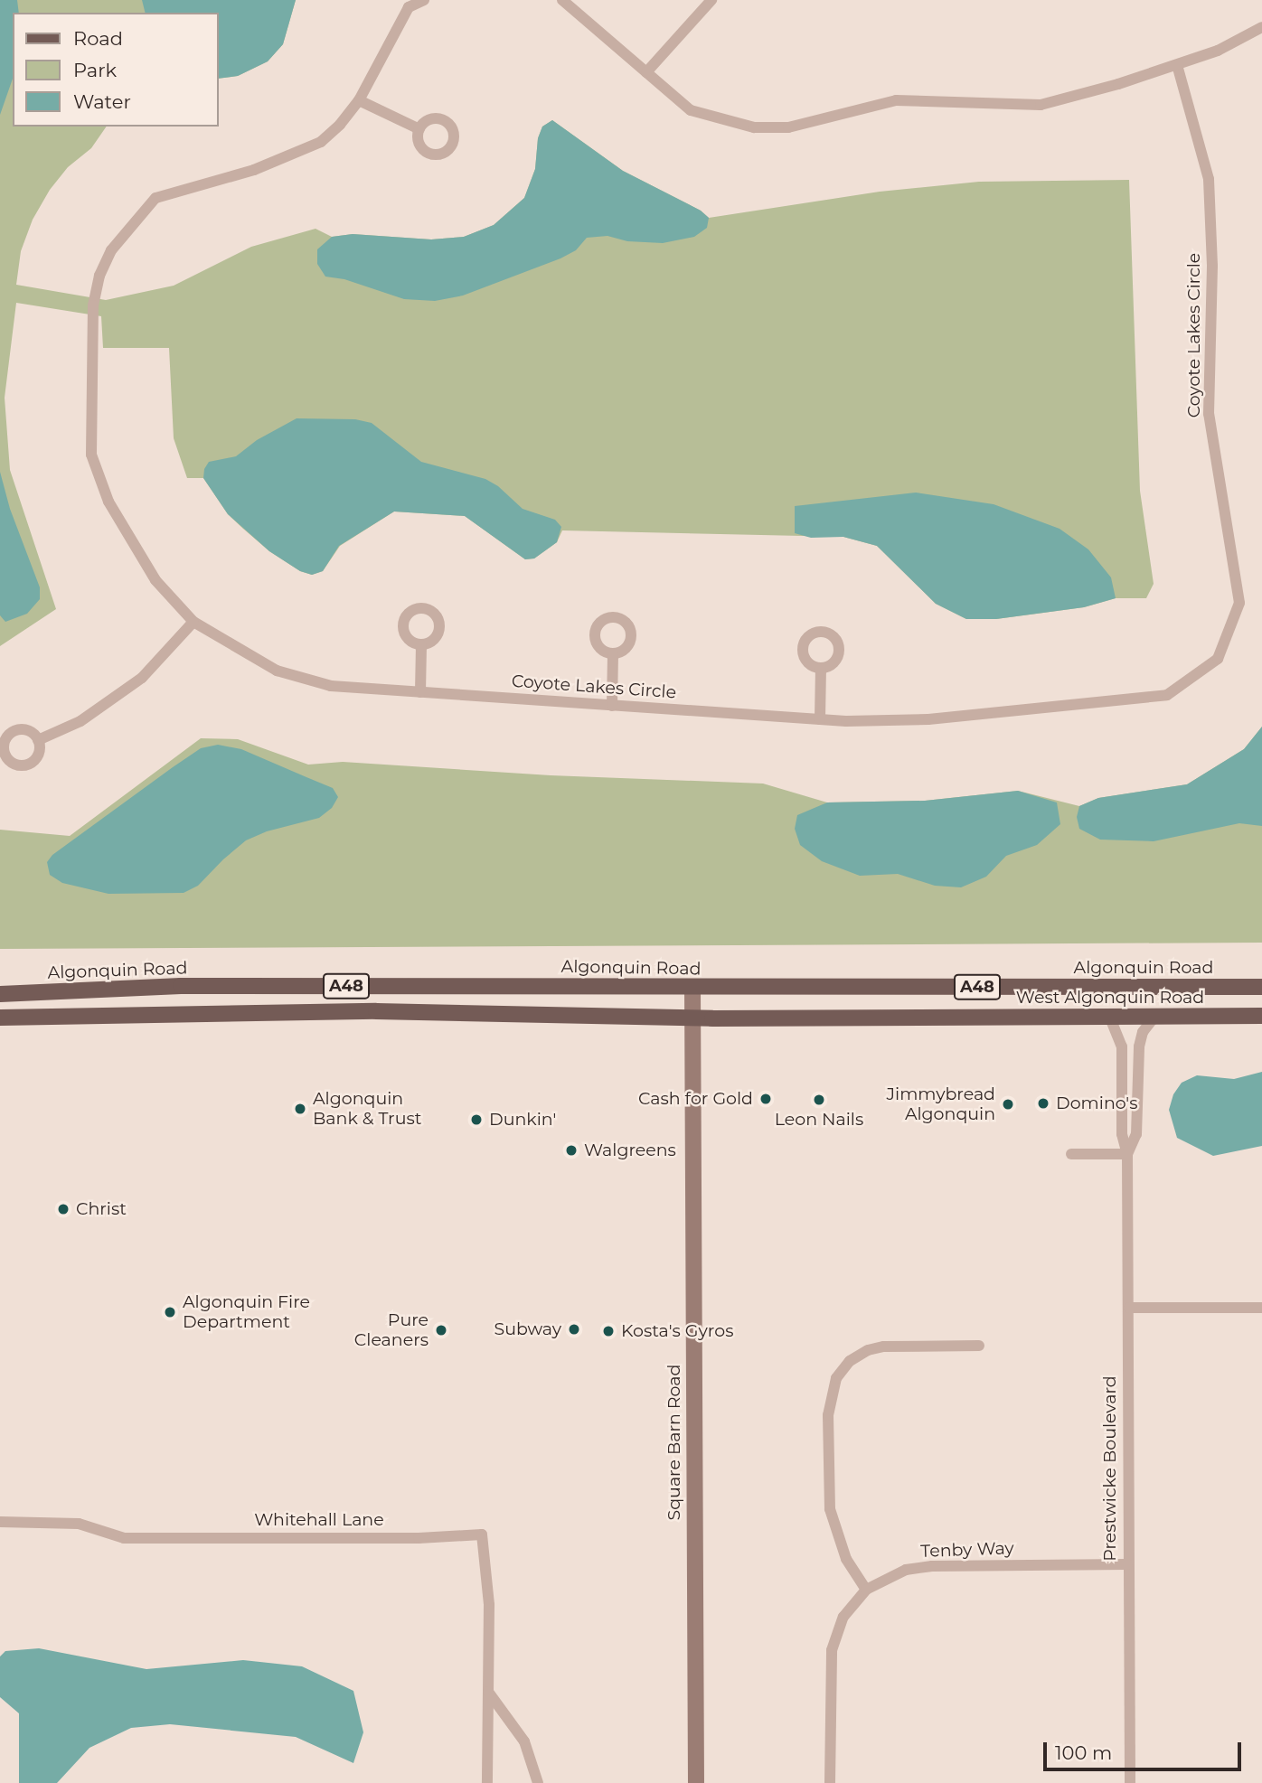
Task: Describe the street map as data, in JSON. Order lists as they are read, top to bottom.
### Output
{
  "streets": {
    "main road": ["Algonquin Road", "A48", "West Algonquin Road"],
    "street": [
      "Coyote Lakes Circle",
      "Square Barn Road",
      "Prestwicke Boulevard",
      "Whitehall Lane",
      "Tenby Way"
    ]
  },
  "crossings": [
    ["Algonquin Road", "Square Barn Road"],
    ["A48", "West Algonquin Road"],
    ["A48", "Square Barn Road"],
    ["West Algonquin Road", "Square Barn Road"],
    ["West Algonquin Road", "Prestwicke Boulevard"],
    ["Prestwicke Boulevard", "Tenby Way"]
  ],
  "places": [
    "Cash for Gold",
    "Leon Nails",
    "Domino's",
    "Jimmybread Algonquin",
    "Algonquin Bank & Trust",
    "Dunkin'",
    "Walgreens",
    "Christ",
    "Algonquin Fire Department",
    "Subway",
    "Pure Cleaners",
    "Kosta's Gyros"
  ],
  "legend": ["Road", "Park", "Water"],
  "scale_bar": "100 m"
}
